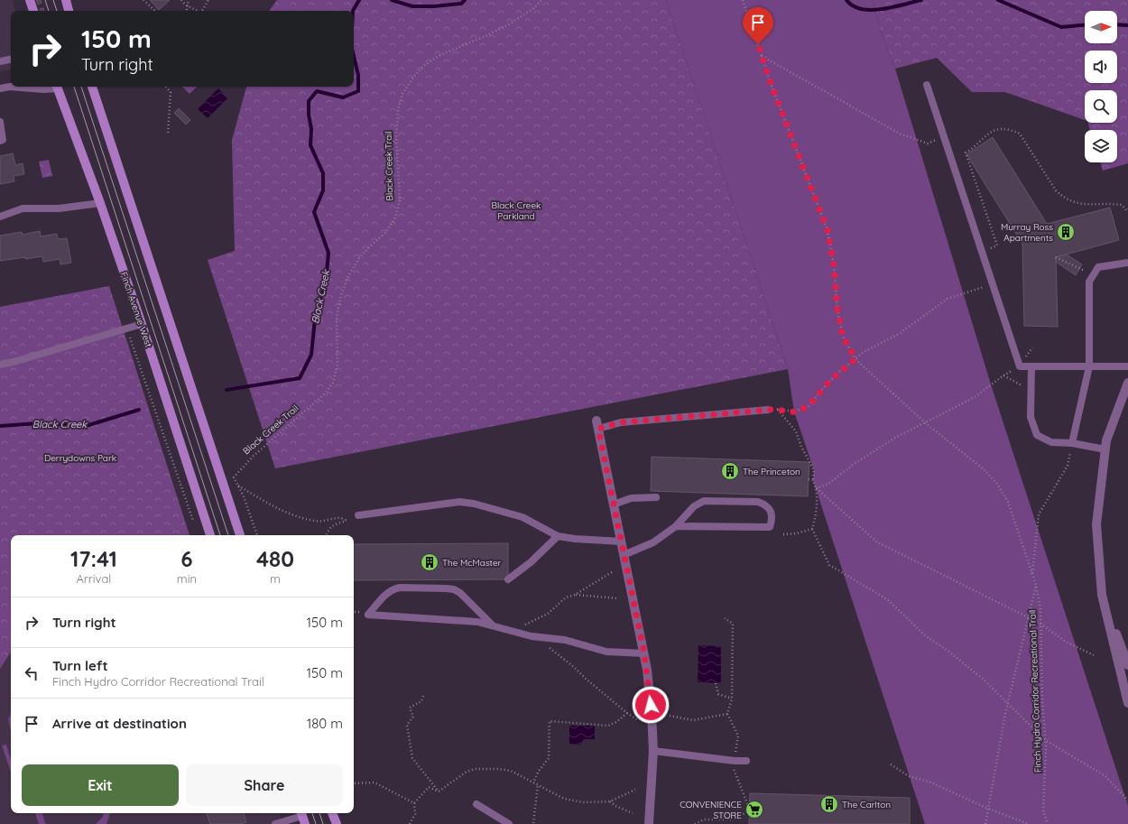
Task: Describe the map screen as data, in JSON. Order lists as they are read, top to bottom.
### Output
{
  "streets": {
    "main road": ["Finch Avenue West"],
    "path": ["Black Creek Trail", "Finch Hydro Corridor Recreational Trail"]
  },
  "water": ["Black Creek"],
  "parks": ["Black Creek Parkland", "Derrydowns Park"],
  "places": {
    "building": [
      "Murray Ross Apartments",
      "The Princeton",
      "The McMaster",
      "The Carlton"
    ],
    "supermarket": ["CONVENIENCE STORE"]
  },
  "north": "right",
  "page": {
    "turn": ["150 m", "Turn right"],
    "eta": [
      "17:41",
      "Arrival",
      "6",
      "min",
      "480",
      "m"
    ],
    "list": [
      {
        "name": "Turn right",
        "value": "150 m"
      },
      {
        "name": "Turn left",
        "note": "Finch Hydro Corridor Recreational Trail",
        "value": "150 m"
      },
      {
        "name": "Arrive at destination",
        "value": "180 m"
      }
    ],
    "buttons": ["Exit", "Share"]
  }
}
